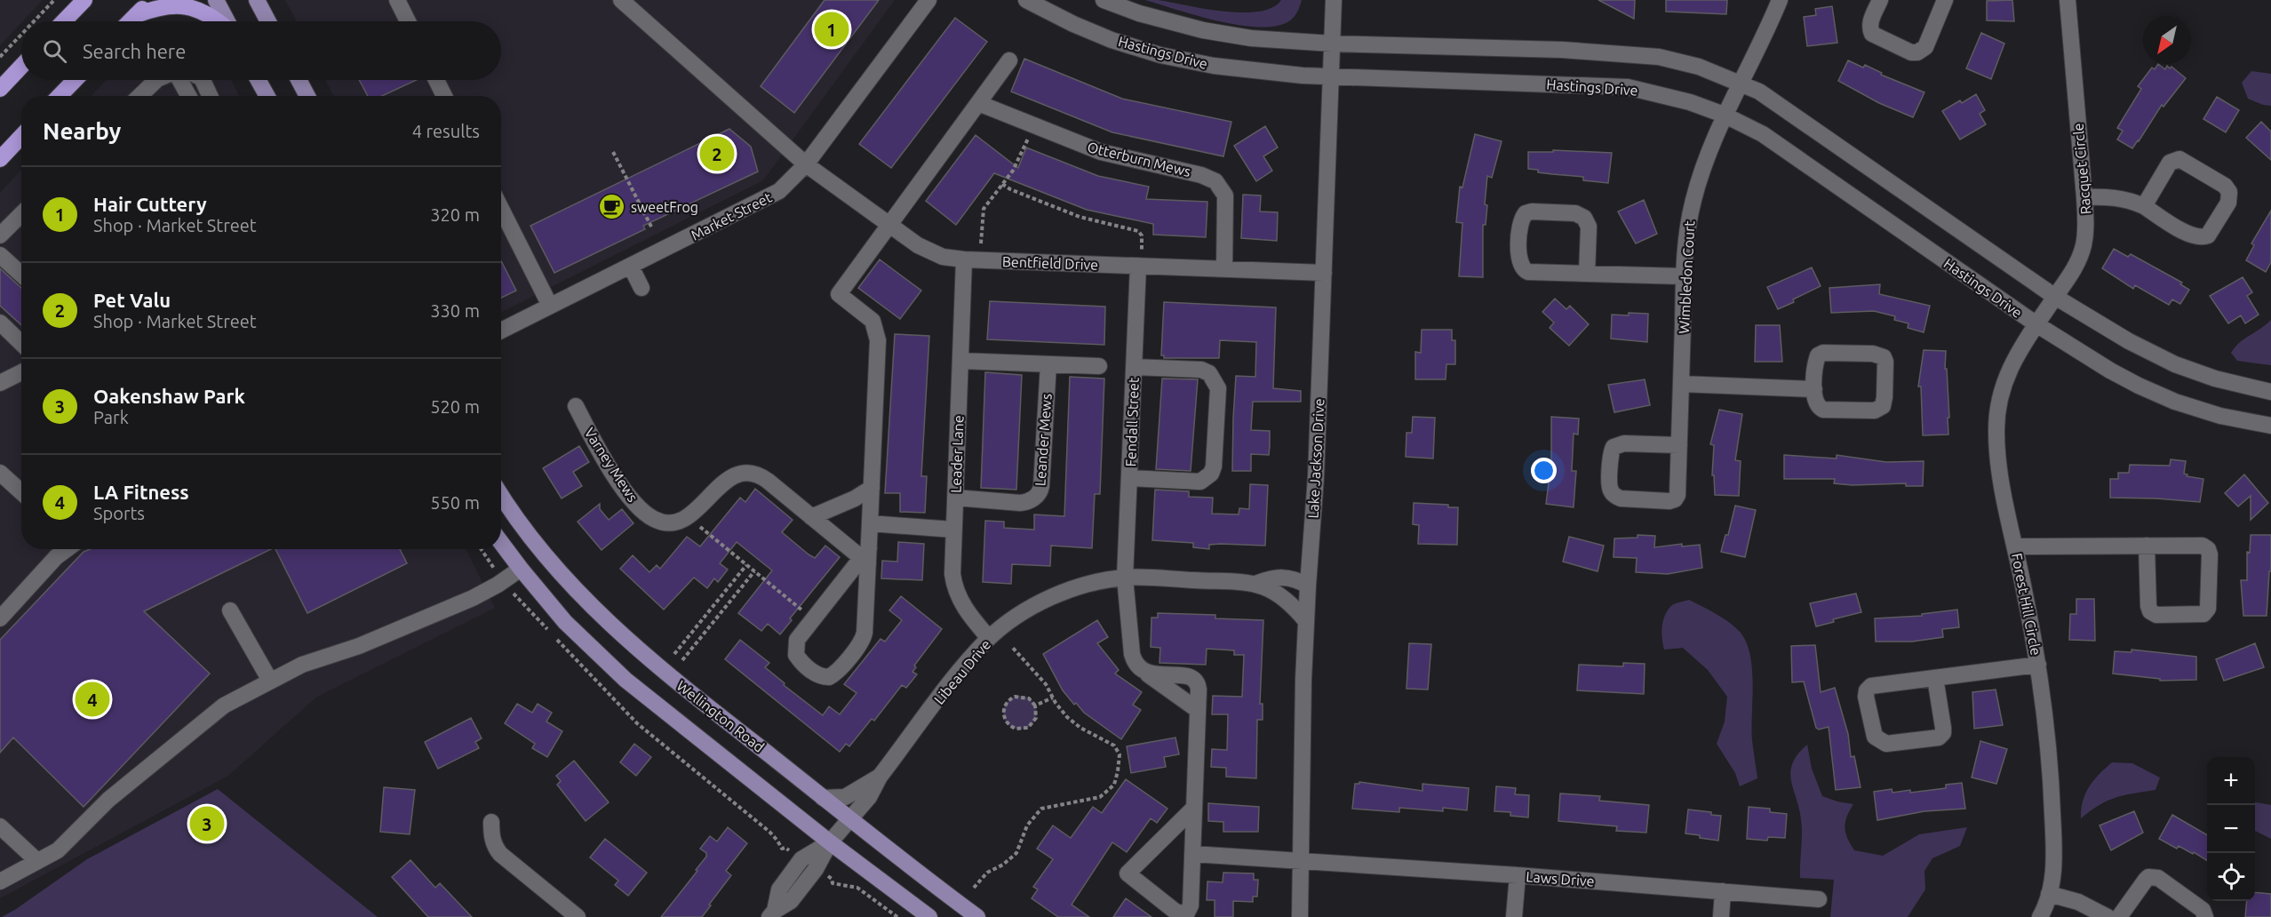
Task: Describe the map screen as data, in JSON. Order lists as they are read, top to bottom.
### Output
{
  "streets": {
    "main road": ["Wellington Road"],
    "street": [
      "Hastings Drive",
      "Otterburn Mews",
      "Racquet Circle",
      "Market Street",
      "Bentfield Drive",
      "Wimbledon Court",
      "Fendall Street",
      "Leander Mews",
      "Leader Lane",
      "Lake Jackson Drive",
      "Varney Mews",
      "Forest Hill Circle",
      "Libeau Drive",
      "Laws Drive"
    ]
  },
  "crossings": [
    ["Hastings Drive", "Racquet Circle"],
    ["Hastings Drive", "Wimbledon Court"],
    ["Hastings Drive", "Lake Jackson Drive"],
    ["Hastings Drive", "Forest Hill Circle"],
    ["Otterburn Mews", "Bentfield Drive"],
    ["Racquet Circle", "Forest Hill Circle"],
    ["Market Street", "Bentfield Drive"],
    ["Bentfield Drive", "Fendall Street"],
    ["Bentfield Drive", "Leader Lane"],
    ["Bentfield Drive", "Lake Jackson Drive"],
    ["Fendall Street", "Libeau Drive"],
    ["Leander Mews", "Leader Lane"],
    ["Leader Lane", "Libeau Drive"],
    ["Lake Jackson Drive", "Libeau Drive"],
    ["Lake Jackson Drive", "Laws Drive"],
    ["Libeau Drive", "Wellington Road"]
  ],
  "places": {
    "cafe": ["sweetFrog"]
  },
  "north": "bottom left",
  "page": {
    "pins": [
      "1",
      "2",
      "4",
      "3"
    ],
    "search": "Search here",
    "heading": ["Nearby", "4 results"],
    "list": [
      {
        "mark": "1",
        "name": "Hair Cuttery",
        "note": "Shop · Market Street",
        "value": "320 m"
      },
      {
        "mark": "2",
        "name": "Pet Valu",
        "note": "Shop · Market Street",
        "value": "330 m"
      },
      {
        "mark": "3",
        "name": "Oakenshaw Park",
        "note": "Park",
        "value": "520 m"
      },
      {
        "mark": "4",
        "name": "LA Fitness",
        "note": "Sports",
        "value": "550 m"
      }
    ],
    "map_buttons": ["+", "−"]
  }
}
